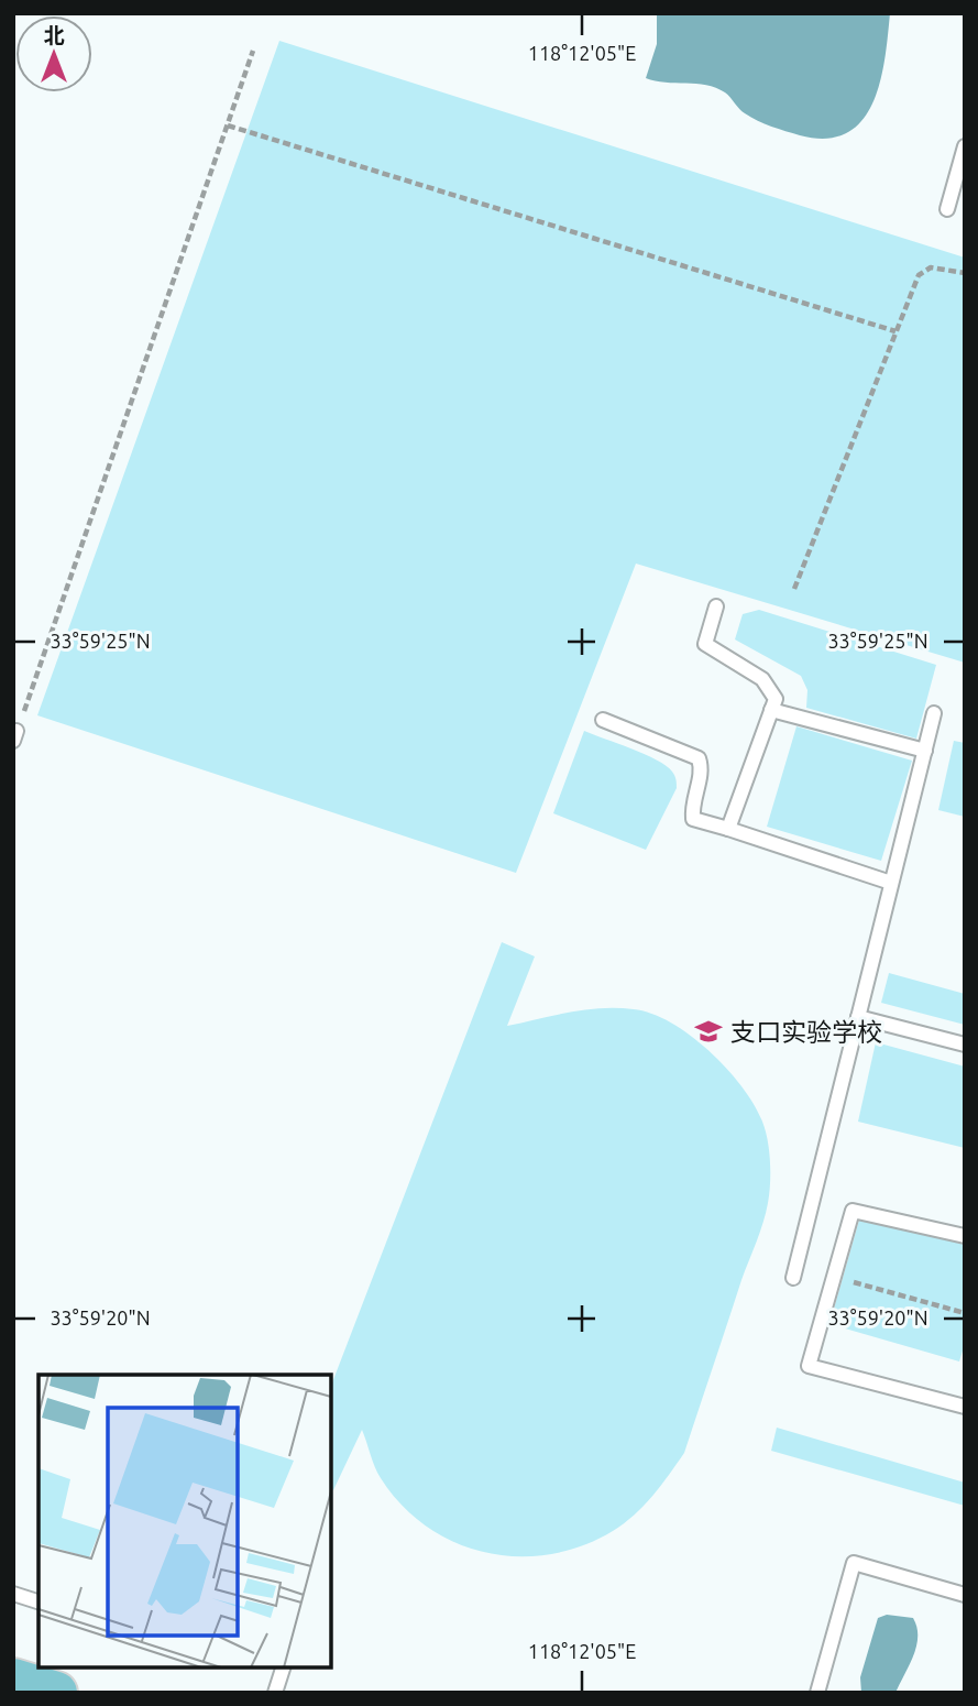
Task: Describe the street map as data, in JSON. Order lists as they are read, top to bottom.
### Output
{
  "places": {
    "school or university": ["支口实验学校"]
  },
  "north": "top",
  "coordinates": ["118°12'05\"E", "33°59'25\"N", "33°59'20\"N"]
}
